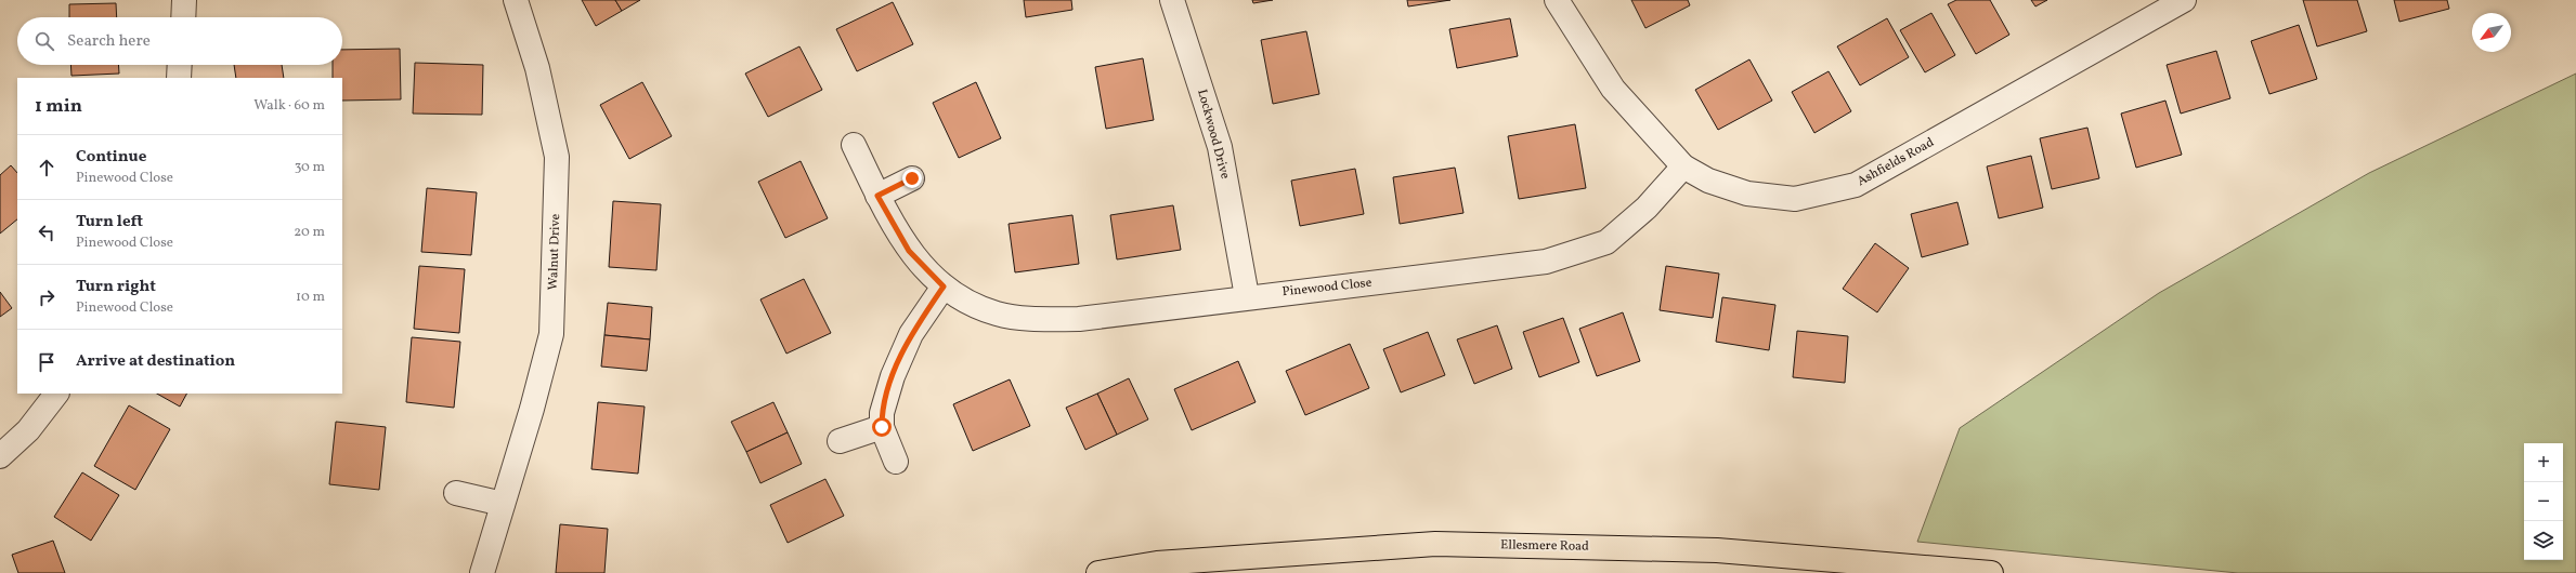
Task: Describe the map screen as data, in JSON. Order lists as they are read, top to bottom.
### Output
{
  "streets": {
    "main road": ["Ellesmere Road"],
    "street": [
      "Lockwood Drive",
      "Ashfields Road",
      "Walnut Drive",
      "Pinewood Close"
    ]
  },
  "crossings": [
    ["Lockwood Drive", "Pinewood Close"],
    ["Ashfields Road", "Pinewood Close"]
  ],
  "north": "bottom left",
  "page": {
    "search": "Search here",
    "heading": ["1 min", "Walk · 60 m"],
    "list": [
      ["Continue", "Pinewood Close", "30 m"],
      ["Turn left", "Pinewood Close", "20 m"],
      ["Turn right", "Pinewood Close", "10 m"],
      "Arrive at destination"
    ],
    "map_buttons": ["+", "−"]
  }
}
